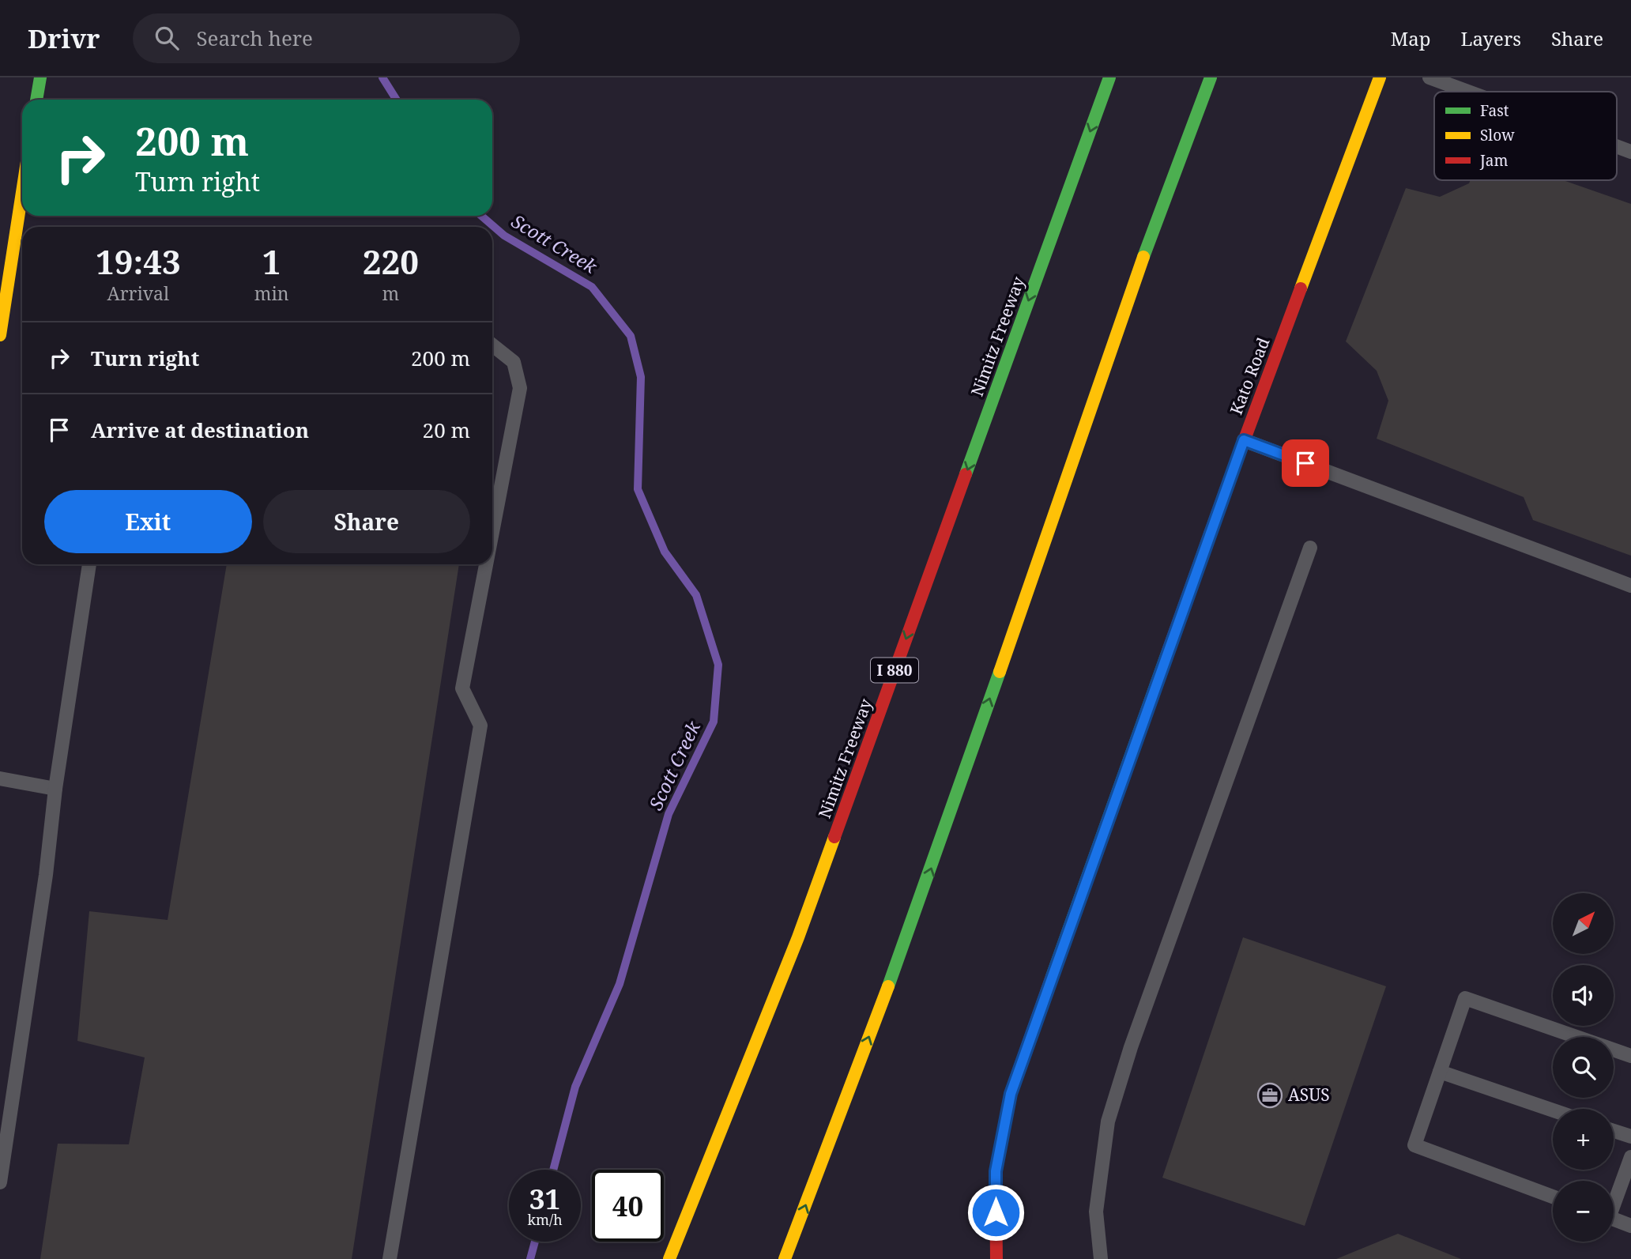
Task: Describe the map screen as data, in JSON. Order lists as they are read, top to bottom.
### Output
{
  "streets": {
    "main road": ["Nimitz Freeway", "Kato Road", "I 880"]
  },
  "water": ["Scott Creek"],
  "places": {
    "office": ["ASUS"]
  },
  "legend": ["Fast", "Slow", "Jam"],
  "north": "top right",
  "page": {
    "header": "Drivr",
    "search": "Search here",
    "nav": ["Map", "Layers", "Share"],
    "turn": ["200 m", "Turn right"],
    "eta": [
      "19:43",
      "Arrival",
      "1",
      "min",
      "220",
      "m"
    ],
    "list": [
      {
        "name": "Turn right",
        "value": "200 m"
      },
      {
        "name": "Arrive at destination",
        "value": "20 m"
      }
    ],
    "buttons": ["Exit", "Share"],
    "map_buttons": ["+", "−"],
    "speed": "31 km/h",
    "limit": "40"
  }
}
